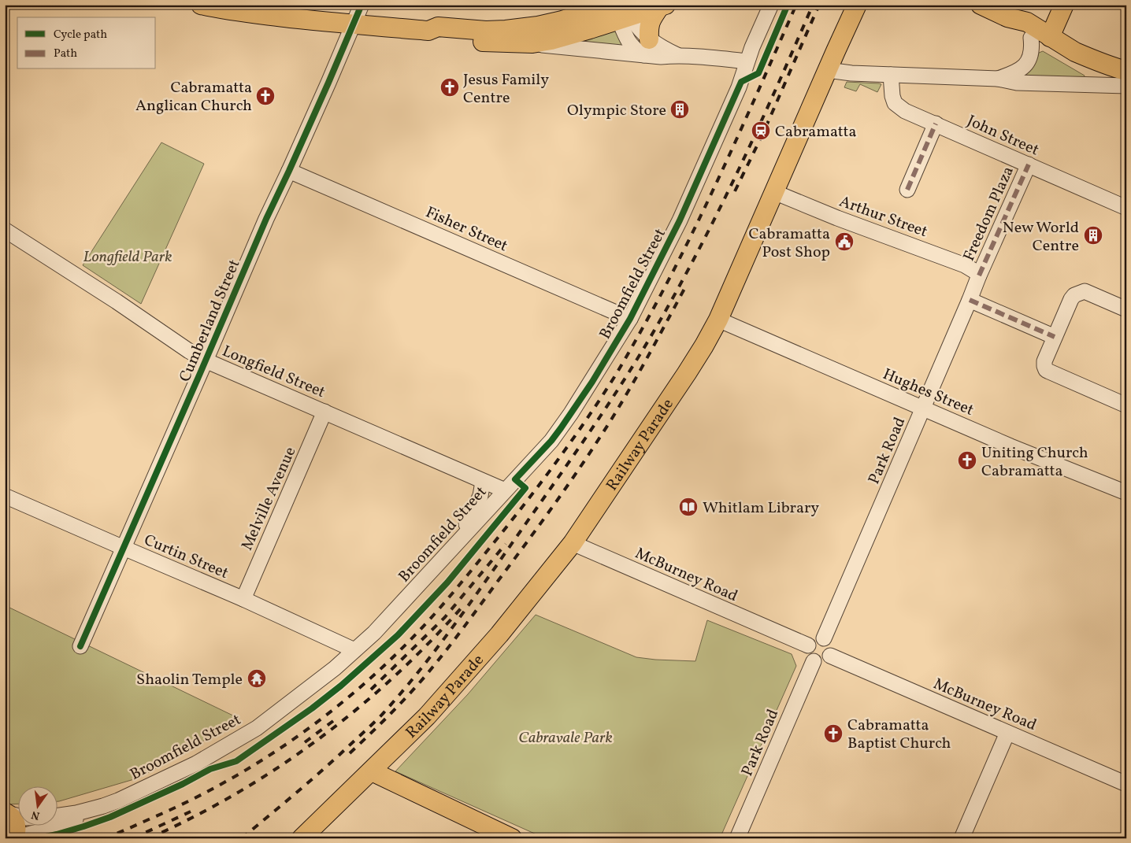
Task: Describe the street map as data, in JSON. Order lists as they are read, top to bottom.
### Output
{
  "streets": {
    "main road": ["Railway Parade"],
    "street": [
      "John Street",
      "Freedom Plaza",
      "Arthur Street",
      "Fisher Street",
      "Broomfield Street",
      "Cumberland Street",
      "Longfield Street",
      "Hughes Street",
      "Park Road",
      "Melville Avenue",
      "Curtin Street",
      "McBurney Road"
    ]
  },
  "crossings": [
    ["John Street", "Freedom Plaza"],
    ["Freedom Plaza", "Arthur Street"],
    ["Freedom Plaza", "Park Road"],
    ["Arthur Street", "Railway Parade"],
    ["Arthur Street", "Park Road"],
    ["Fisher Street", "Broomfield Street"],
    ["Fisher Street", "Cumberland Street"],
    ["Broomfield Street", "Longfield Street"],
    ["Broomfield Street", "Curtin Street"],
    ["Cumberland Street", "Longfield Street"],
    ["Cumberland Street", "Curtin Street"],
    ["Longfield Street", "Melville Avenue"],
    ["Hughes Street", "Railway Parade"],
    ["Hughes Street", "Park Road"],
    ["Railway Parade", "McBurney Road"],
    ["Park Road", "McBurney Road"],
    ["Melville Avenue", "Curtin Street"]
  ],
  "parks": ["Longfield Park", "Cabravale Park"],
  "places": {
    "church": [
      "Jesus Family Centre",
      "Cabramatta Anglican Church",
      "Uniting Church Cabramatta",
      "Cabramatta Baptist Church"
    ],
    "building": ["Olympic Store", "New World Centre"],
    "station": ["Cabramatta"],
    "public building": ["Cabramatta Post Shop"],
    "library": ["Whitlam Library"],
    "temple": ["Shaolin Temple"]
  },
  "legend": ["Cycle path", "Path"],
  "north": "bottom"
}
